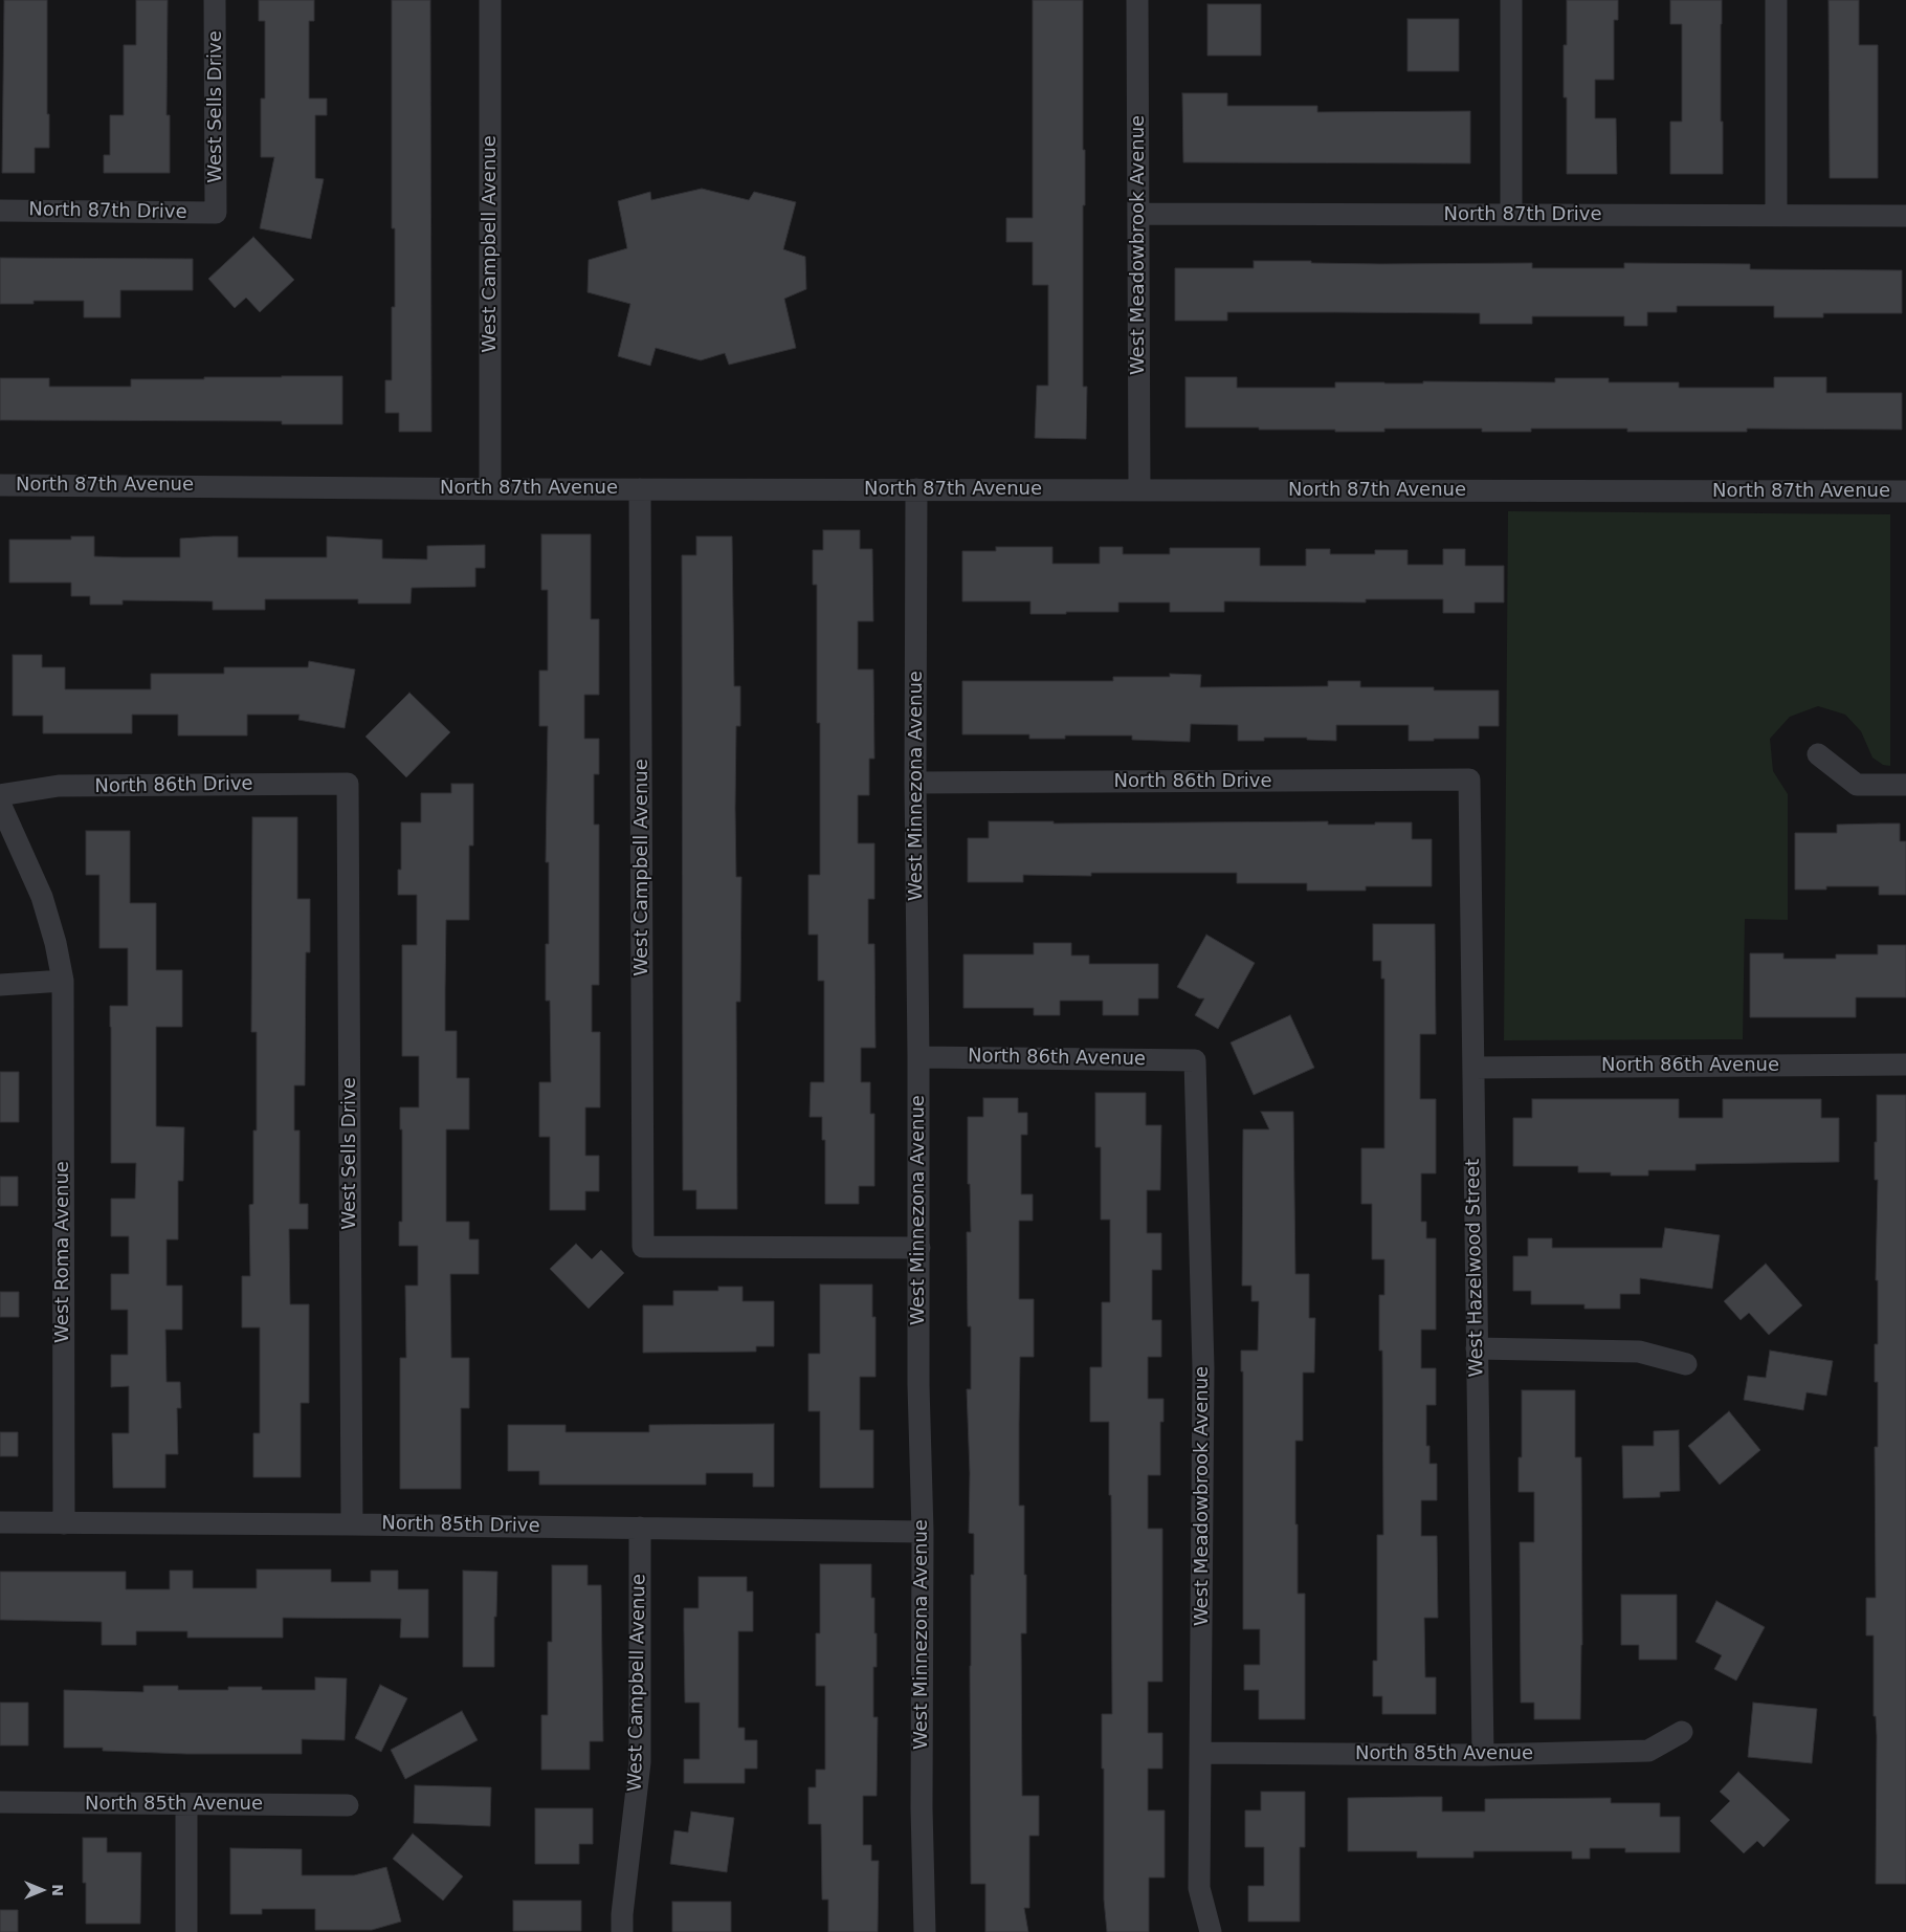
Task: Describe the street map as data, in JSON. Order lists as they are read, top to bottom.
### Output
{
  "streets": {
    "street": [
      "West Sells Drive",
      "North 87th Drive",
      "West Campbell Avenue",
      "West Meadowbrook Avenue",
      "North 87th Avenue",
      "North 86th Drive",
      "West Minnezona Avenue",
      "North 86th Avenue",
      "West Roma Avenue",
      "West Hazelwood Street",
      "North 85th Drive",
      "North 85th Avenue"
    ]
  },
  "crossings": [
    ["West Sells Drive", "North 87th Drive"],
    ["West Sells Drive", "North 86th Drive"],
    ["West Sells Drive", "North 85th Drive"],
    ["North 87th Drive", "West Meadowbrook Avenue"],
    ["West Campbell Avenue", "North 87th Avenue"],
    ["West Campbell Avenue", "West Minnezona Avenue"],
    ["West Campbell Avenue", "North 85th Drive"],
    ["West Meadowbrook Avenue", "North 87th Avenue"],
    ["West Meadowbrook Avenue", "North 86th Avenue"],
    ["West Meadowbrook Avenue", "North 85th Avenue"],
    ["North 87th Avenue", "West Minnezona Avenue"],
    ["North 86th Drive", "West Minnezona Avenue"],
    ["North 86th Drive", "West Hazelwood Street"],
    ["West Minnezona Avenue", "North 86th Avenue"],
    ["West Minnezona Avenue", "North 85th Drive"],
    ["North 86th Avenue", "West Hazelwood Street"],
    ["West Roma Avenue", "North 85th Drive"],
    ["West Hazelwood Street", "North 85th Avenue"]
  ],
  "north": "right"
}
